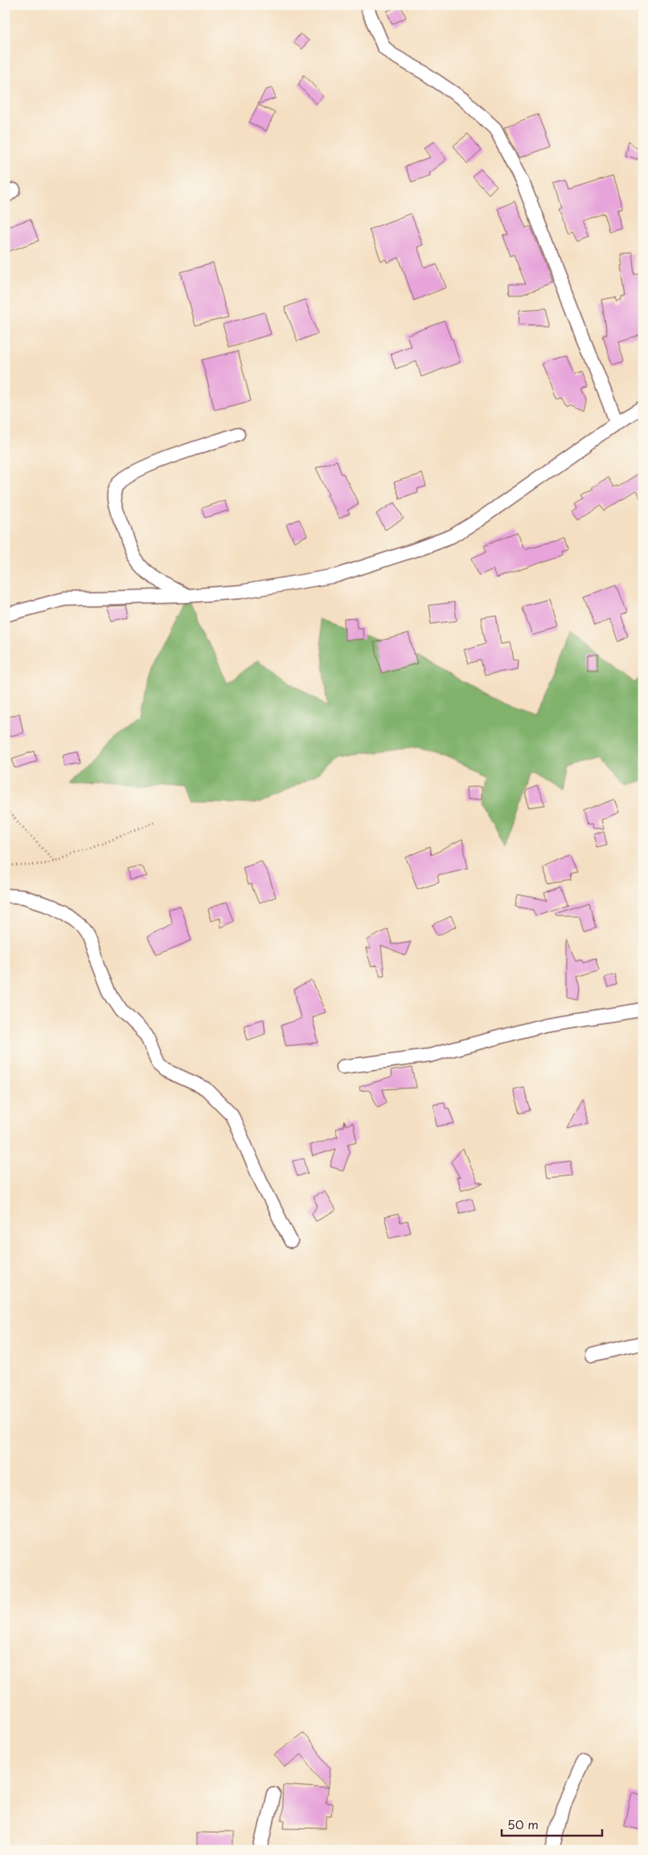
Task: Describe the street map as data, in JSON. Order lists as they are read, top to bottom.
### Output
{
  "scale_bar": "50 m"
}
